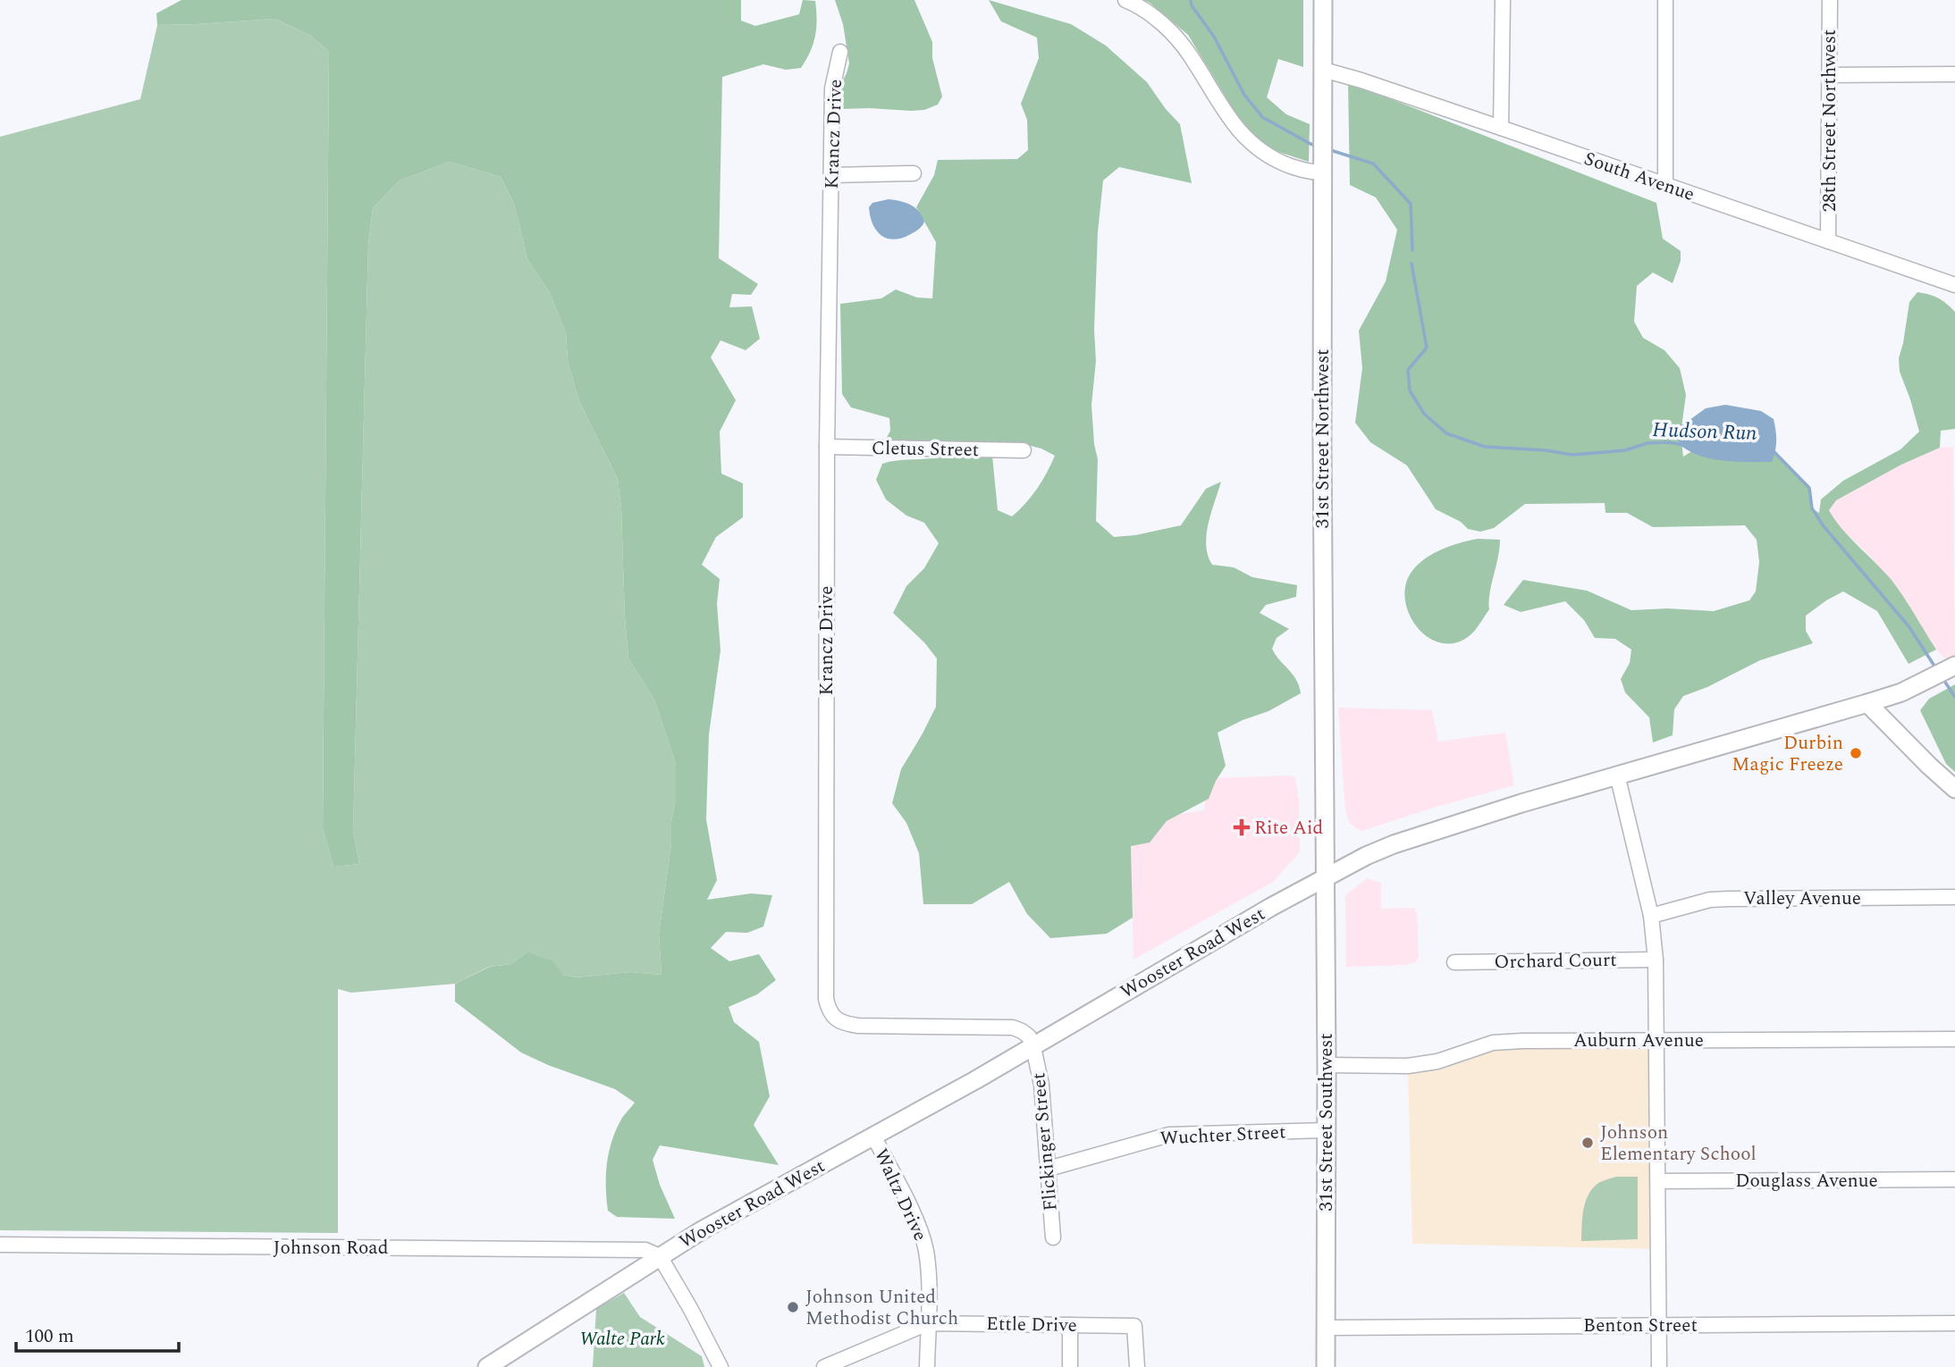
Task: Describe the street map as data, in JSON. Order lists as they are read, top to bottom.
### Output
{
  "streets": {
    "main road": ["31st Street Northwest", "Wooster Road West", "31st Street Southwest"],
    "street": [
      "28th Street Northwest",
      "Krancz Drive",
      "South Avenue",
      "Cletus Street",
      "Valley Avenue",
      "Orchard Court",
      "Auburn Avenue",
      "Wuchter Street",
      "Flickinger Street",
      "Douglass Avenue",
      "Waltz Drive",
      "Johnson Road",
      "Ettle Drive",
      "Benton Street"
    ]
  },
  "crossings": [
    ["28th Street Northwest", "South Avenue"],
    ["Krancz Drive", "Cletus Street"],
    ["Krancz Drive", "Wooster Road West"],
    ["Krancz Drive", "Flickinger Street"],
    ["South Avenue", "31st Street Northwest"],
    ["31st Street Northwest", "Wooster Road West"],
    ["31st Street Northwest", "31st Street Southwest"],
    ["Wooster Road West", "31st Street Southwest"],
    ["Wooster Road West", "Flickinger Street"],
    ["Wooster Road West", "Waltz Drive"],
    ["Wooster Road West", "Johnson Road"],
    ["Auburn Avenue", "31st Street Southwest"],
    ["31st Street Southwest", "Wuchter Street"],
    ["31st Street Southwest", "Benton Street"],
    ["Wuchter Street", "Flickinger Street"],
    ["Waltz Drive", "Ettle Drive"]
  ],
  "water": ["Hudson Run"],
  "parks": ["Walte Park"],
  "places": {
    "other": ["Durbin Magic Freeze", "Johnson Elementary School", "Johnson United Methodist Church"],
    "health": ["Rite Aid"]
  },
  "scale_bar": "100 m"
}
